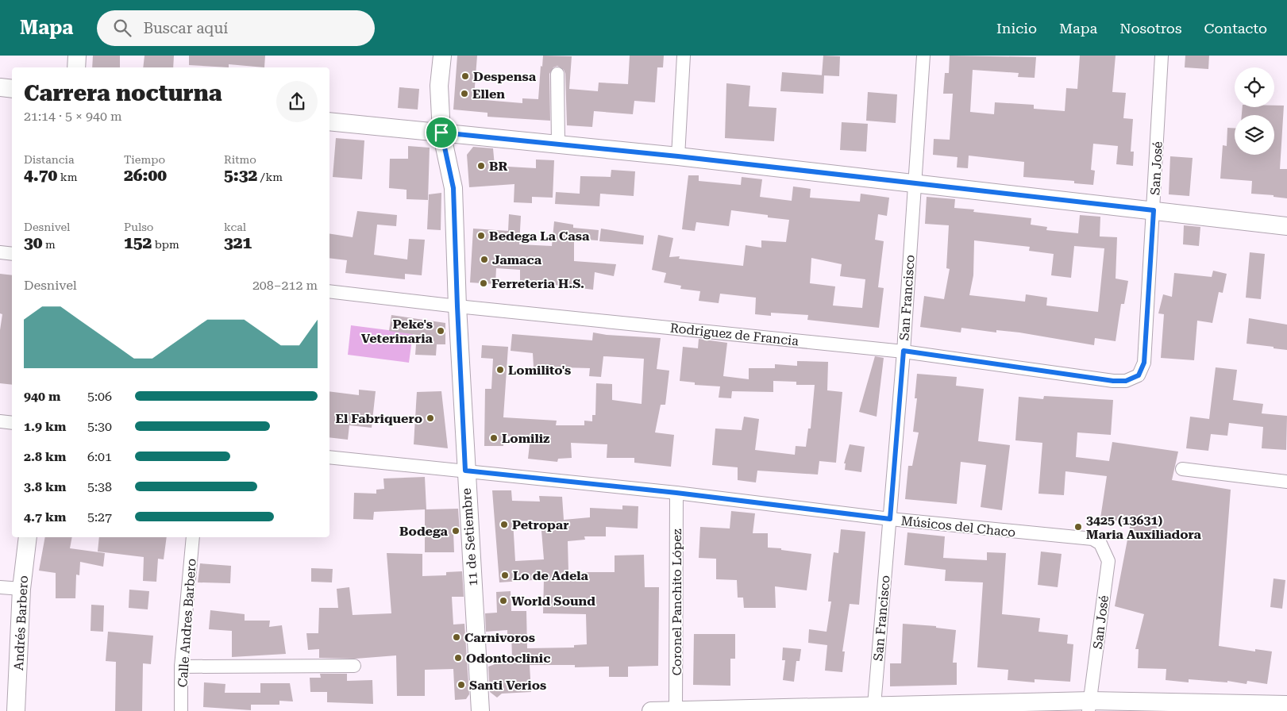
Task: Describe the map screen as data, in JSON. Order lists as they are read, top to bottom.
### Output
{
  "streets": {
    "main road": ["11 de Setiembre", "Andrés Barbero"],
    "street": [
      "San José",
      "San Francisco",
      "Rodriguez de Francia",
      "Músicos del Chaco",
      "Coronel Panchito López",
      "Calle Andres Barbero"
    ]
  },
  "crossings": [
    ["San José", "Rodriguez de Francia"],
    ["San José", "Músicos del Chaco"],
    ["San Francisco", "Rodriguez de Francia"],
    ["San Francisco", "Músicos del Chaco"],
    ["Rodriguez de Francia", "11 de Setiembre"],
    ["Músicos del Chaco", "11 de Setiembre"],
    ["Músicos del Chaco", "Coronel Panchito López"]
  ],
  "places": [
    "Despensa",
    "Ellen",
    "BR",
    "Bedega La Casa",
    "Jamaca",
    "Ferreteria H.S.",
    "Peke's Veterinaria",
    "Lomilito's",
    "El Fabriquero",
    "Lomiliz",
    "Petropar",
    "3425 (13631) Maria Auxiliadora",
    "Bodega",
    "Lo de Adela",
    "World Sound",
    "Carnivoros",
    "Odontoclinic",
    "Santi Verios"
  ],
  "page": {
    "header": "Mapa",
    "search": "Buscar aquí",
    "nav": [
      "Inicio",
      "Mapa",
      "Nosotros",
      "Contacto"
    ],
    "heading": ["Carrera nocturna", "21:14 · 5 × 940 m"],
    "stats": [
      ["Distancia", "4.70 km"],
      ["Tiempo", "26:00"],
      ["Ritmo", "5:32 /km"],
      ["Desnivel", "30 m"],
      ["Pulso", "152 bpm"],
      ["kcal", "321"]
    ],
    "chart": ["Desnivel", "208–212 m"],
    "list": [
      {
        "name": "940 m",
        "note": "5:06"
      },
      {
        "name": "1.9 km",
        "note": "5:30"
      },
      {
        "name": "2.8 km",
        "note": "6:01"
      },
      {
        "name": "3.8 km",
        "note": "5:38"
      },
      {
        "name": "4.7 km",
        "note": "5:27"
      }
    ]
  }
}
